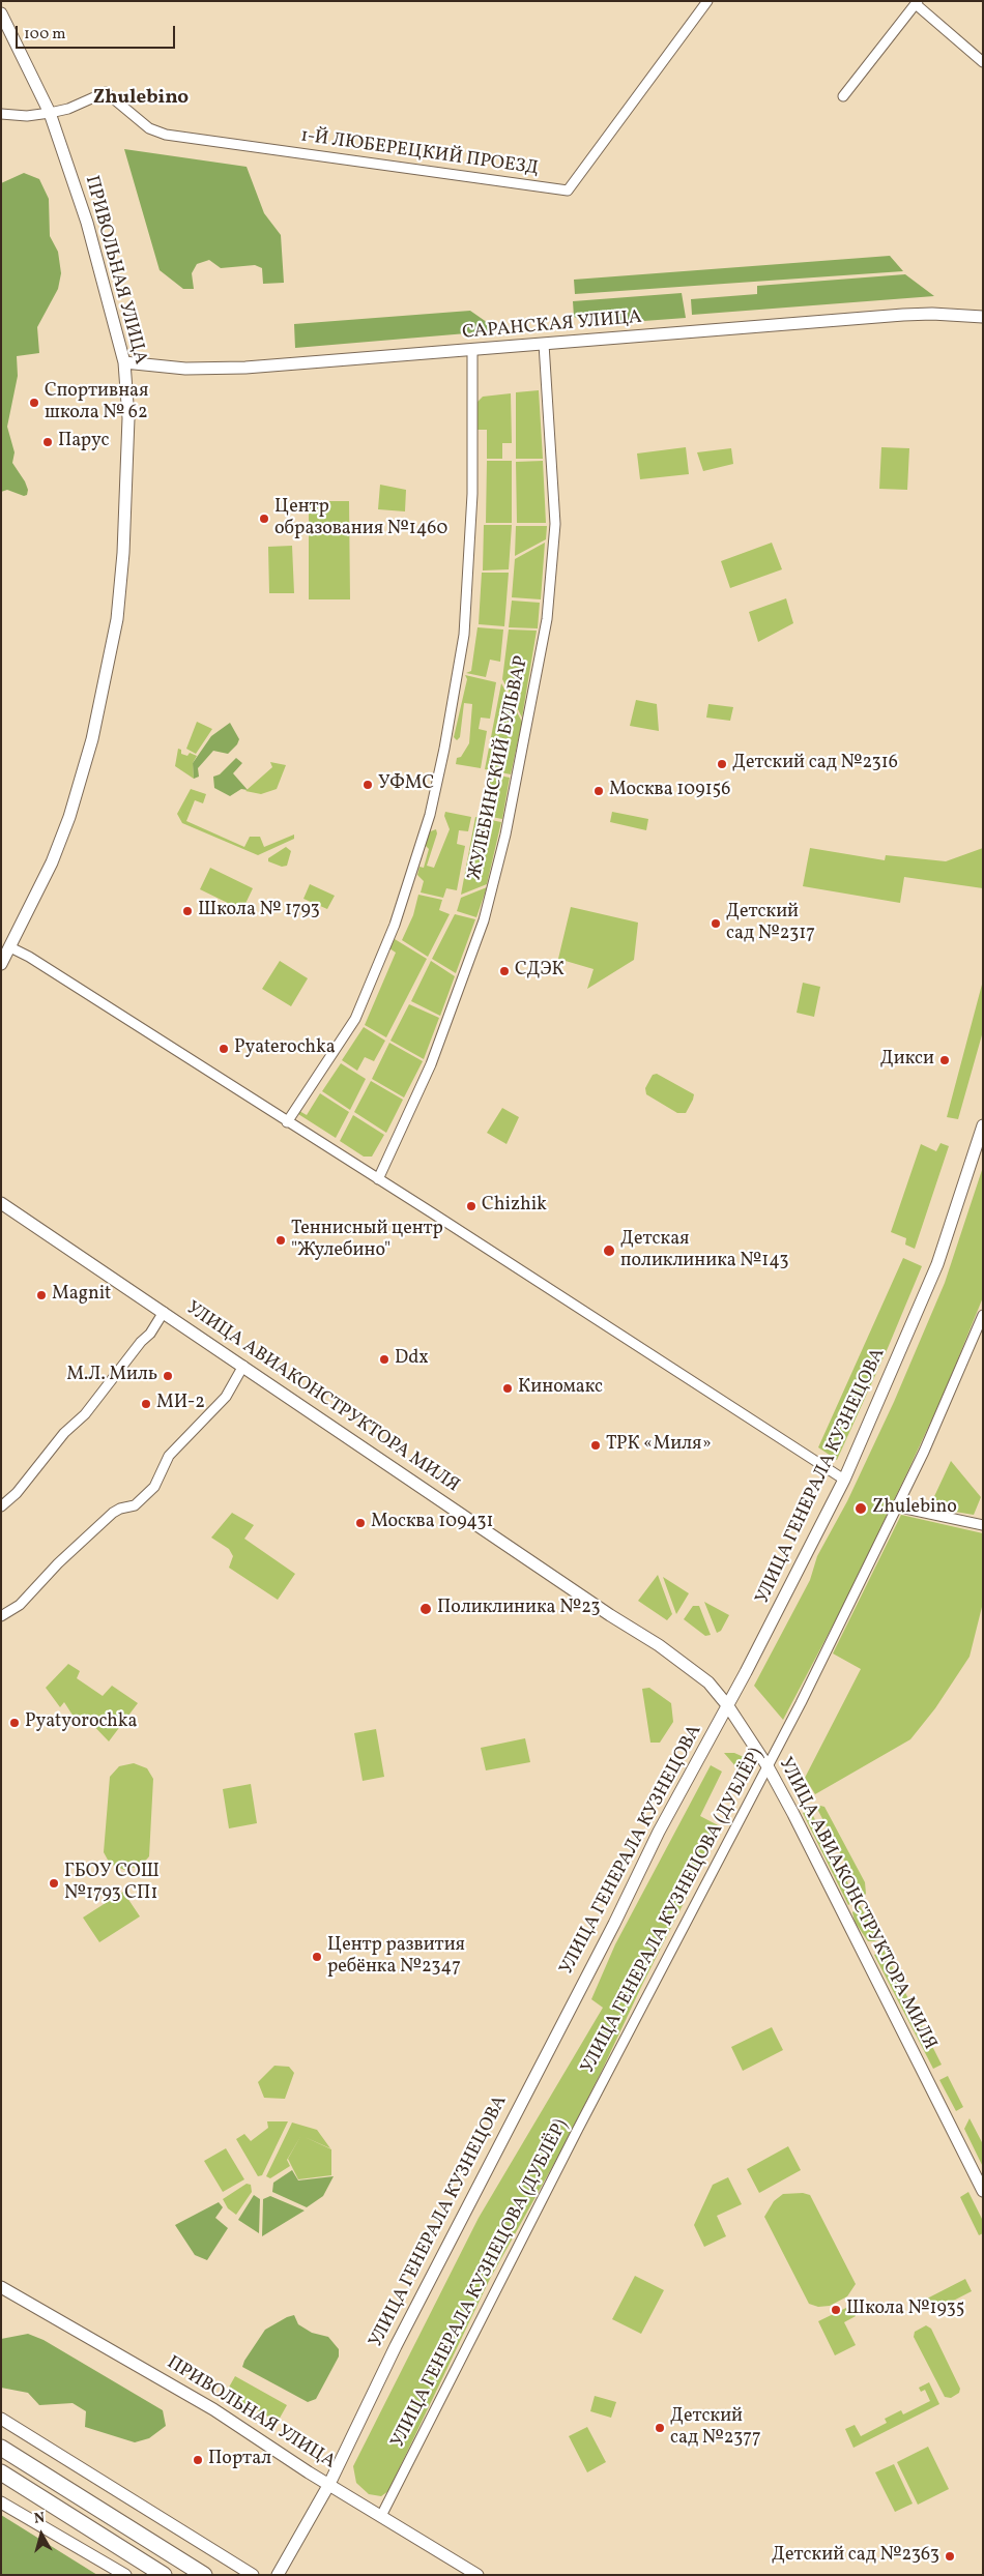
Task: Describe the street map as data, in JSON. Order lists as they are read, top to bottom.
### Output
{
  "streets": {
    "main road": [
      "ПРИВОЛЬНАЯ УЛИЦА",
      "САРАНСКАЯ УЛИЦА",
      "УЛИЦА АВИАКОНСТРУКТОРА МИЛЯ",
      "УЛИЦА ГЕНЕРАЛА КУЗНЕЦОВА"
    ],
    "street": ["1-Й ЛЮБЕРЕЦКИЙ ПРОЕЗД", "ЖУЛЕБИНСКИЙ БУЛЬВАР", "УЛИЦА ГЕНЕРАЛА КУЗНЕЦОВА (ДУБЛЁР)"]
  },
  "crossings": [
    ["1-Й ЛЮБЕРЕЦКИЙ ПРОЕЗД", "ПРИВОЛЬНАЯ УЛИЦА"],
    ["ПРИВОЛЬНАЯ УЛИЦА", "САРАНСКАЯ УЛИЦА"],
    ["ПРИВОЛЬНАЯ УЛИЦА", "УЛИЦА ГЕНЕРАЛА КУЗНЕЦОВА"],
    ["ПРИВОЛЬНАЯ УЛИЦА", "УЛИЦА ГЕНЕРАЛА КУЗНЕЦОВА (ДУБЛЁР)"],
    ["САРАНСКАЯ УЛИЦА", "ЖУЛЕБИНСКИЙ БУЛЬВАР"],
    ["УЛИЦА АВИАКОНСТРУКТОРА МИЛЯ", "УЛИЦА ГЕНЕРАЛА КУЗНЕЦОВА"],
    ["УЛИЦА АВИАКОНСТРУКТОРА МИЛЯ", "УЛИЦА ГЕНЕРАЛА КУЗНЕЦОВА (ДУБЛЁР)"]
  ],
  "districts": ["Zhulebino"],
  "places": [
    "Спортивная школа № 62",
    "Парус",
    "Центр образования №1460",
    "Детский сад №2316",
    "УФМС",
    "Москва 109156",
    "Школа № 1793",
    "Детский сад №2317",
    "СДЭК",
    "Pyaterochka",
    "Дикси",
    "Chizhik",
    "Теннисный центр \"Жулебино\"",
    "Детская поликлиника №143",
    "Magnit",
    "Ddx",
    "М.Л. Миль",
    "Киномакс",
    "МИ-2",
    "ТРК «Миля»",
    "Zhulebino",
    "Москва 109431",
    "Поликлиника №23",
    "Pyatyorochka",
    "ГБОУ СОШ №1793 СП1",
    "Центр развития ребёнка №2347",
    "Школа №1935",
    "Детский сад №2377",
    "Портал",
    "Детский сад №2363"
  ],
  "scale_bar": "100 m",
  "north": "top"
}
